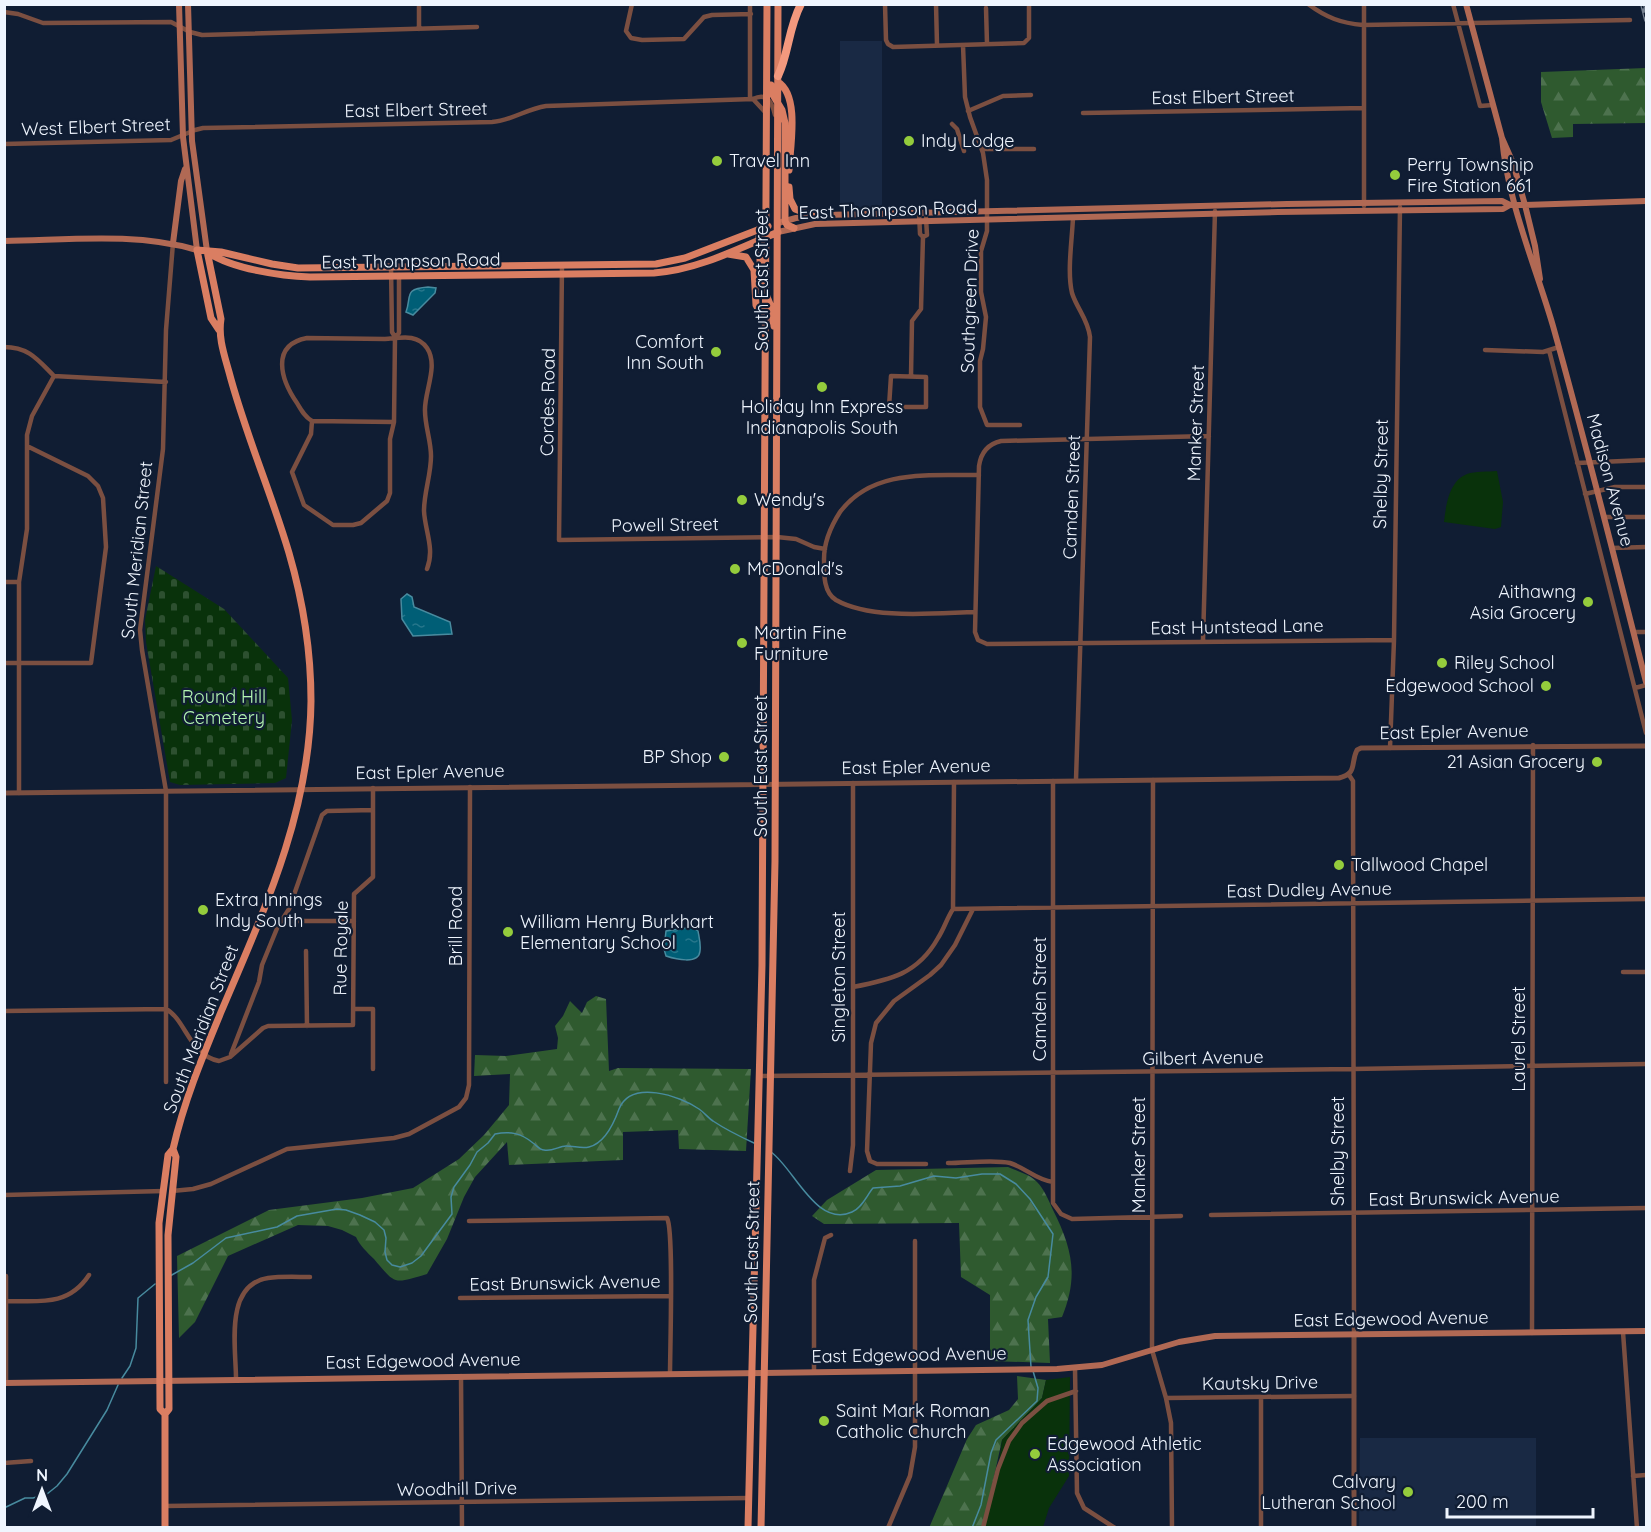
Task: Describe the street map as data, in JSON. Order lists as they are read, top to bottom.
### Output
{
  "streets": {
    "main road": [
      "East Thompson Road",
      "South East Street",
      "Madison Avenue",
      "South Meridian Street",
      "East Edgewood Avenue"
    ],
    "street": [
      "East Elbert Street",
      "West Elbert Street",
      "Southgreen Drive",
      "Cordes Road",
      "Manker Street",
      "Shelby Street",
      "Camden Street",
      "Powell Street",
      "East Huntstead Lane",
      "East Epler Avenue",
      "East Dudley Avenue",
      "Brill Road",
      "Rue Royale",
      "Singleton Street",
      "Laurel Street",
      "Gilbert Avenue",
      "East Brunswick Avenue",
      "Kautsky Drive",
      "Woodhill Drive"
    ]
  },
  "crossings": [
    ["East Elbert Street", "West Elbert Street"],
    ["East Elbert Street", "South East Street"],
    ["East Elbert Street", "South Meridian Street"],
    ["West Elbert Street", "South Meridian Street"],
    ["East Thompson Road", "South East Street"],
    ["East Thompson Road", "Southgreen Drive"],
    ["East Thompson Road", "Cordes Road"],
    ["East Thompson Road", "Manker Street"],
    ["East Thompson Road", "Shelby Street"],
    ["East Thompson Road", "Madison Avenue"],
    ["East Thompson Road", "Camden Street"],
    ["East Thompson Road", "South Meridian Street"],
    ["South East Street", "Powell Street"],
    ["South East Street", "East Epler Avenue"],
    ["South East Street", "Gilbert Avenue"],
    ["South East Street", "East Edgewood Avenue"],
    ["South East Street", "Woodhill Drive"],
    ["Cordes Road", "Powell Street"],
    ["Manker Street", "Camden Street"],
    ["Manker Street", "East Huntstead Lane"],
    ["Manker Street", "East Epler Avenue"],
    ["Manker Street", "East Dudley Avenue"],
    ["Manker Street", "Gilbert Avenue"],
    ["Manker Street", "East Edgewood Avenue"],
    ["Manker Street", "Kautsky Drive"],
    ["Shelby Street", "East Huntstead Lane"],
    ["Shelby Street", "East Epler Avenue"],
    ["Shelby Street", "East Dudley Avenue"],
    ["Shelby Street", "Gilbert Avenue"],
    ["Shelby Street", "East Brunswick Avenue"],
    ["Shelby Street", "East Edgewood Avenue"],
    ["Shelby Street", "Kautsky Drive"],
    ["Camden Street", "East Huntstead Lane"],
    ["Camden Street", "East Epler Avenue"],
    ["Camden Street", "East Dudley Avenue"],
    ["Camden Street", "Gilbert Avenue"],
    ["Powell Street", "East Huntstead Lane"],
    ["South Meridian Street", "East Epler Avenue"],
    ["South Meridian Street", "Brill Road"],
    ["South Meridian Street", "East Edgewood Avenue"],
    ["South Meridian Street", "Woodhill Drive"],
    ["East Epler Avenue", "Brill Road"],
    ["East Epler Avenue", "Rue Royale"],
    ["East Epler Avenue", "Singleton Street"],
    ["East Epler Avenue", "Laurel Street"],
    ["East Dudley Avenue", "Laurel Street"],
    ["Singleton Street", "Gilbert Avenue"],
    ["Laurel Street", "Gilbert Avenue"],
    ["Laurel Street", "East Brunswick Avenue"],
    ["Laurel Street", "East Edgewood Avenue"]
  ],
  "parks": ["Round Hill Cemetery"],
  "places": [
    "Indy Lodge",
    "Travel Inn",
    "Perry Township Fire Station 661",
    "Comfort Inn South",
    "Holiday Inn Express Indianapolis South",
    "Wendy's",
    "McDonald's",
    "Aithawng Asia Grocery",
    "Martin Fine Furniture",
    "Riley School",
    "Edgewood School",
    "BP Shop",
    "21 Asian Grocery",
    "Tallwood Chapel",
    "Extra Innings Indy South",
    "William Henry Burkhart Elementary School",
    "Saint Mark Roman Catholic Church",
    "Edgewood Athletic Association",
    "Calvary Lutheran School"
  ],
  "scale_bar": "200 m",
  "north": "top"
}
